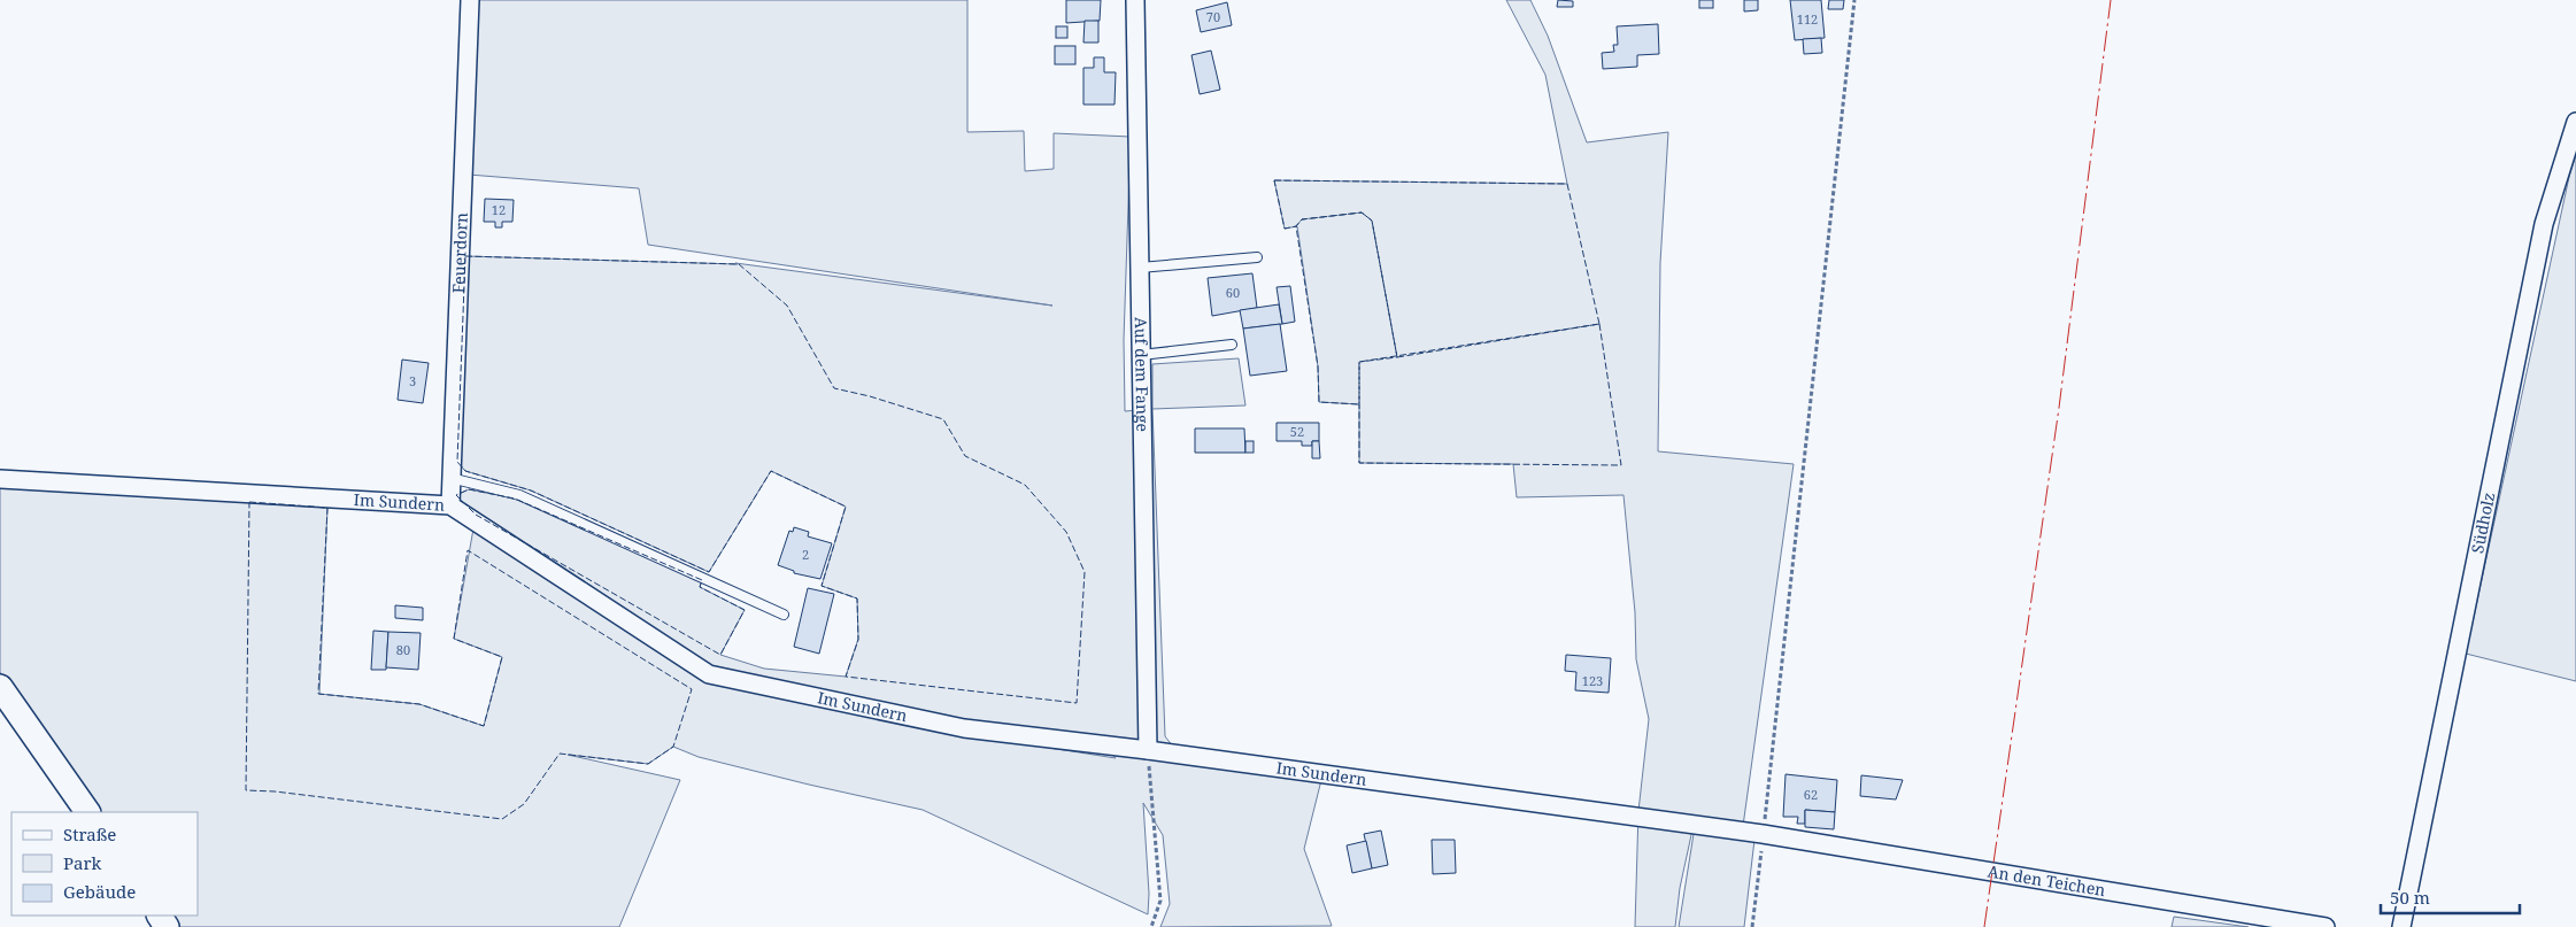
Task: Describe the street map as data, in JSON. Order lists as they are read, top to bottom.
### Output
{
  "streets": {
    "street": [
      "Feuerdorn",
      "Auf dem Fange",
      "Im Sundern",
      "Südholz",
      "An den Teichen"
    ]
  },
  "crossings": [
    ["Feuerdorn", "Im Sundern"],
    ["Auf dem Fange", "Im Sundern"],
    ["Im Sundern", "An den Teichen"]
  ],
  "house_numbers": [
    "70",
    "112",
    "12",
    "60",
    "3",
    "52",
    "2",
    "80",
    "123",
    "62"
  ],
  "legend": ["Straße", "Park", "Gebäude"],
  "scale_bar": "50 m"
}
